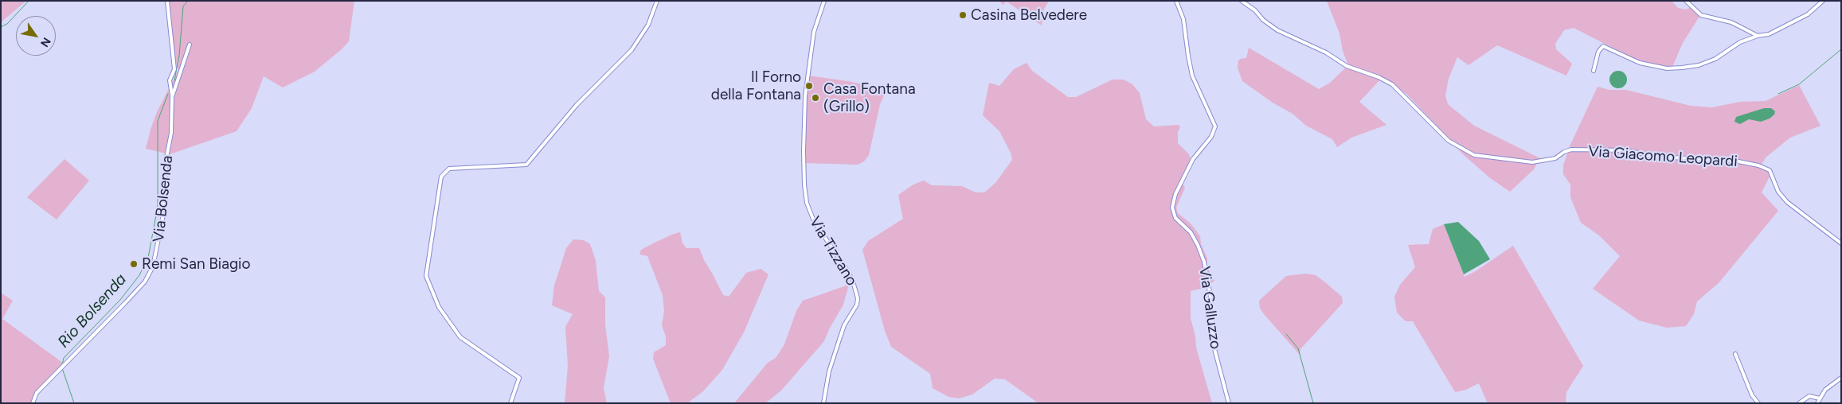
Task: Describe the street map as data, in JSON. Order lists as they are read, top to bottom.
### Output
{
  "streets": {
    "street": [
      "Via Giacomo Leopardi",
      "Via Bolsenda",
      "Via Tizzano",
      "Via Galluzzo"
    ]
  },
  "water": ["Rio Bolsenda"],
  "places": [
    "Casina Belvedere",
    "Il Forno della Fontana",
    "Casa Fontana (Grillo)",
    "Remi San Biagio"
  ],
  "north": "bottom right"
}
